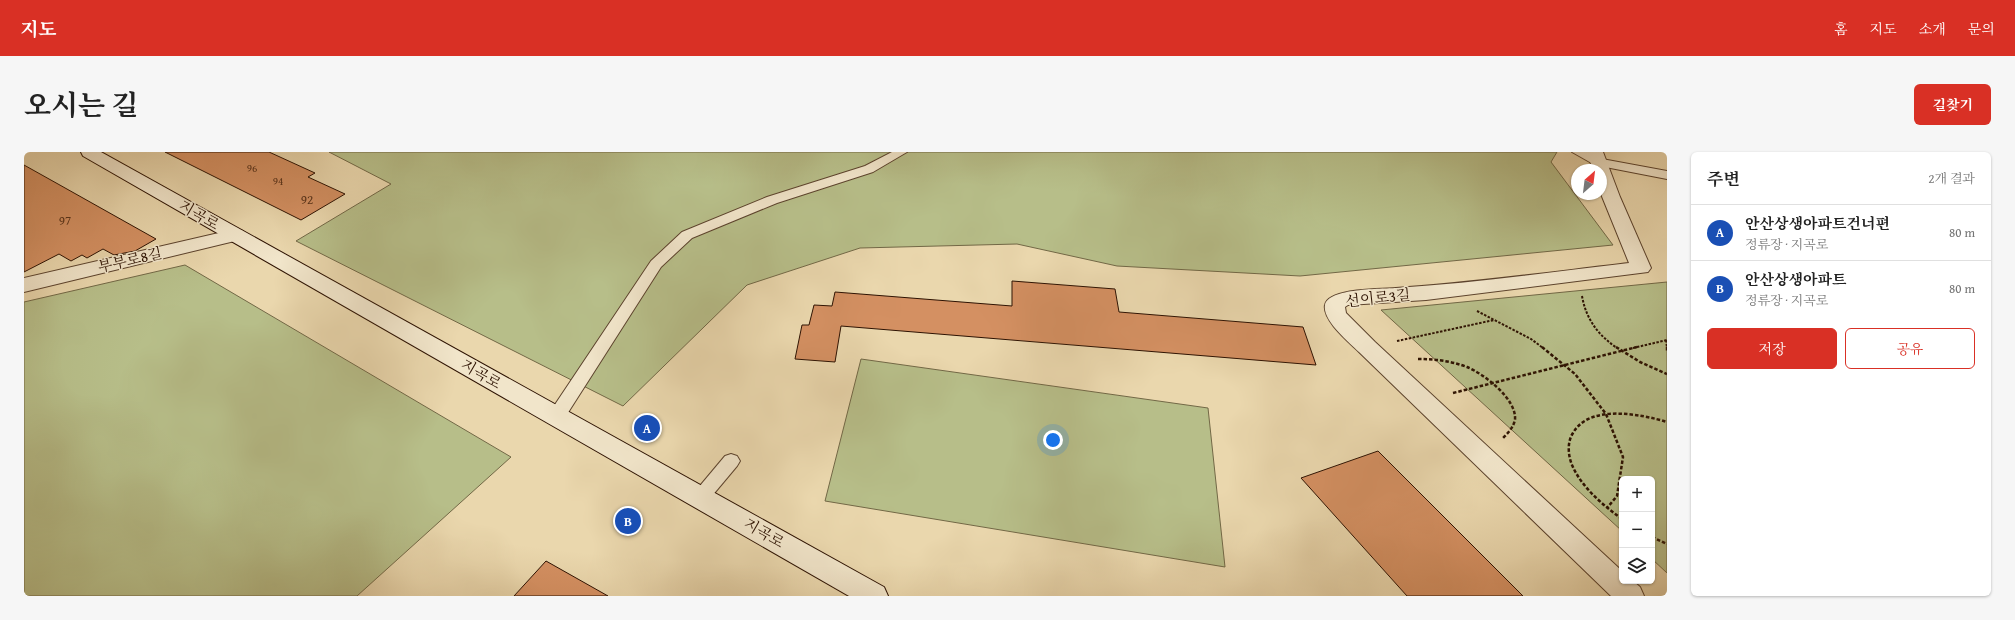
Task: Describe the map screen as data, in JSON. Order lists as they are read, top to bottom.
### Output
{
  "streets": {
    "main road": ["지곡로", "부부로8길", "선이로3길"]
  },
  "crossings": [
    ["지곡로", "부부로8길"]
  ],
  "house_numbers": [
    "96",
    "94",
    "92",
    "97"
  ],
  "north": "top right",
  "page": {
    "header": "지도",
    "nav": [
      "홈",
      "지도",
      "소개",
      "문의"
    ],
    "title": "오시는 길",
    "buttons": [
      "길찾기",
      ["저장", "공유"]
    ],
    "heading": ["주변", "2개 결과"],
    "list": [
      {
        "mark": "A",
        "name": "안산상생아파트건너편",
        "note": "정류장 · 지곡로",
        "value": "80 m"
      },
      {
        "mark": "B",
        "name": "안산상생아파트",
        "note": "정류장 · 지곡로",
        "value": "80 m"
      }
    ],
    "pins": ["A", "B"],
    "map_buttons": ["+", "−"]
  }
}
